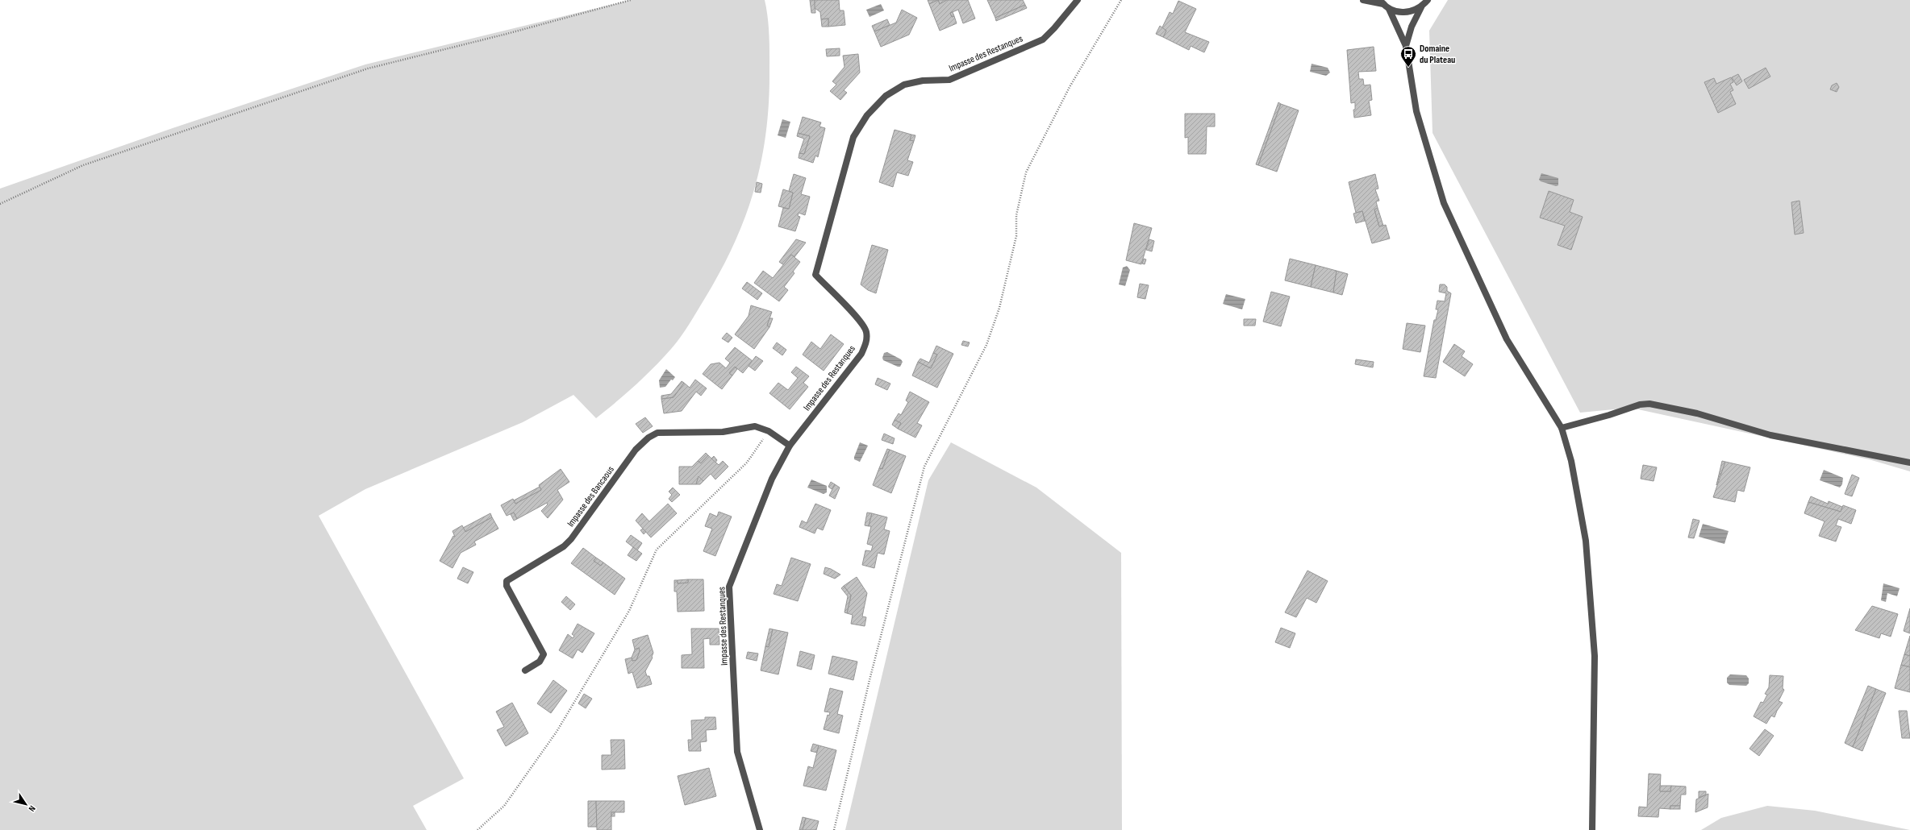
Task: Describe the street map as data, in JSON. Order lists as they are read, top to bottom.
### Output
{
  "streets": {
    "street": ["Impasse des Restanques", "Impasse des Bancaous"]
  },
  "crossings": [
    ["Impasse des Restanques", "Impasse des Bancaous"]
  ],
  "places": {
    "bus stop": ["Domaine du Plateau"]
  },
  "north": "bottom right"
}
